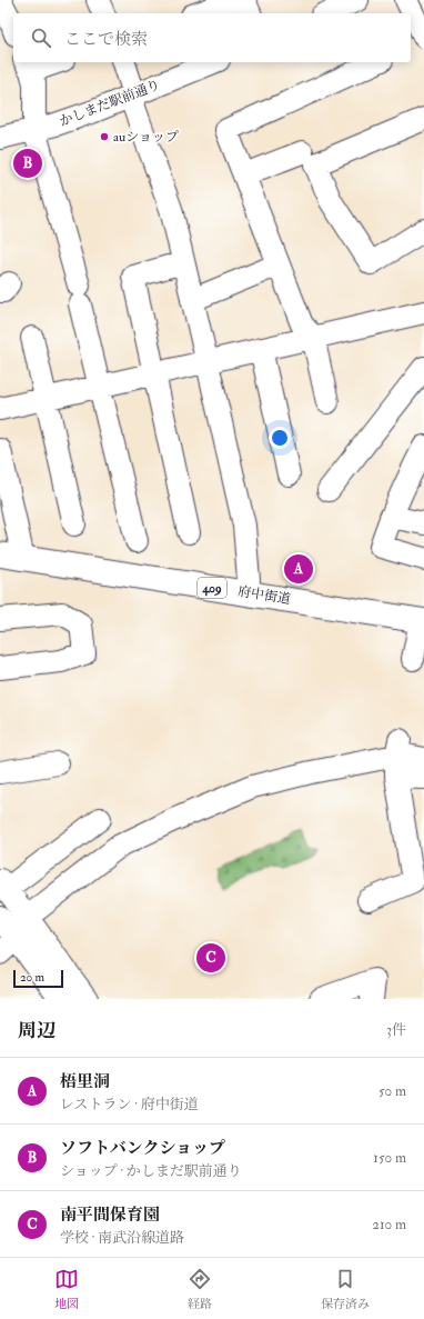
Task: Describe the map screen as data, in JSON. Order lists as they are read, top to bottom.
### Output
{
  "streets": {
    "highway": ["409", "府中街道"],
    "street": ["かしまだ駅前通り"]
  },
  "places": ["auショップ"],
  "scale_bar": "20 m",
  "page": {
    "search": "ここで検索",
    "pins": ["B", "A", "C"],
    "scale": "20 m",
    "heading": ["周辺", "3件"],
    "list": [
      {
        "mark": "A",
        "name": "梧里洞",
        "note": "レストラン · 府中街道",
        "value": "50 m"
      },
      {
        "mark": "B",
        "name": "ソフトバンクショップ",
        "note": "ショップ · かしまだ駅前通り",
        "value": "150 m"
      },
      {
        "mark": "C",
        "name": "南平間保育園",
        "note": "学校 · 南武沿線道路",
        "value": "210 m"
      }
    ],
    "nav": ["地図", "経路", "保存済み"]
  }
}
